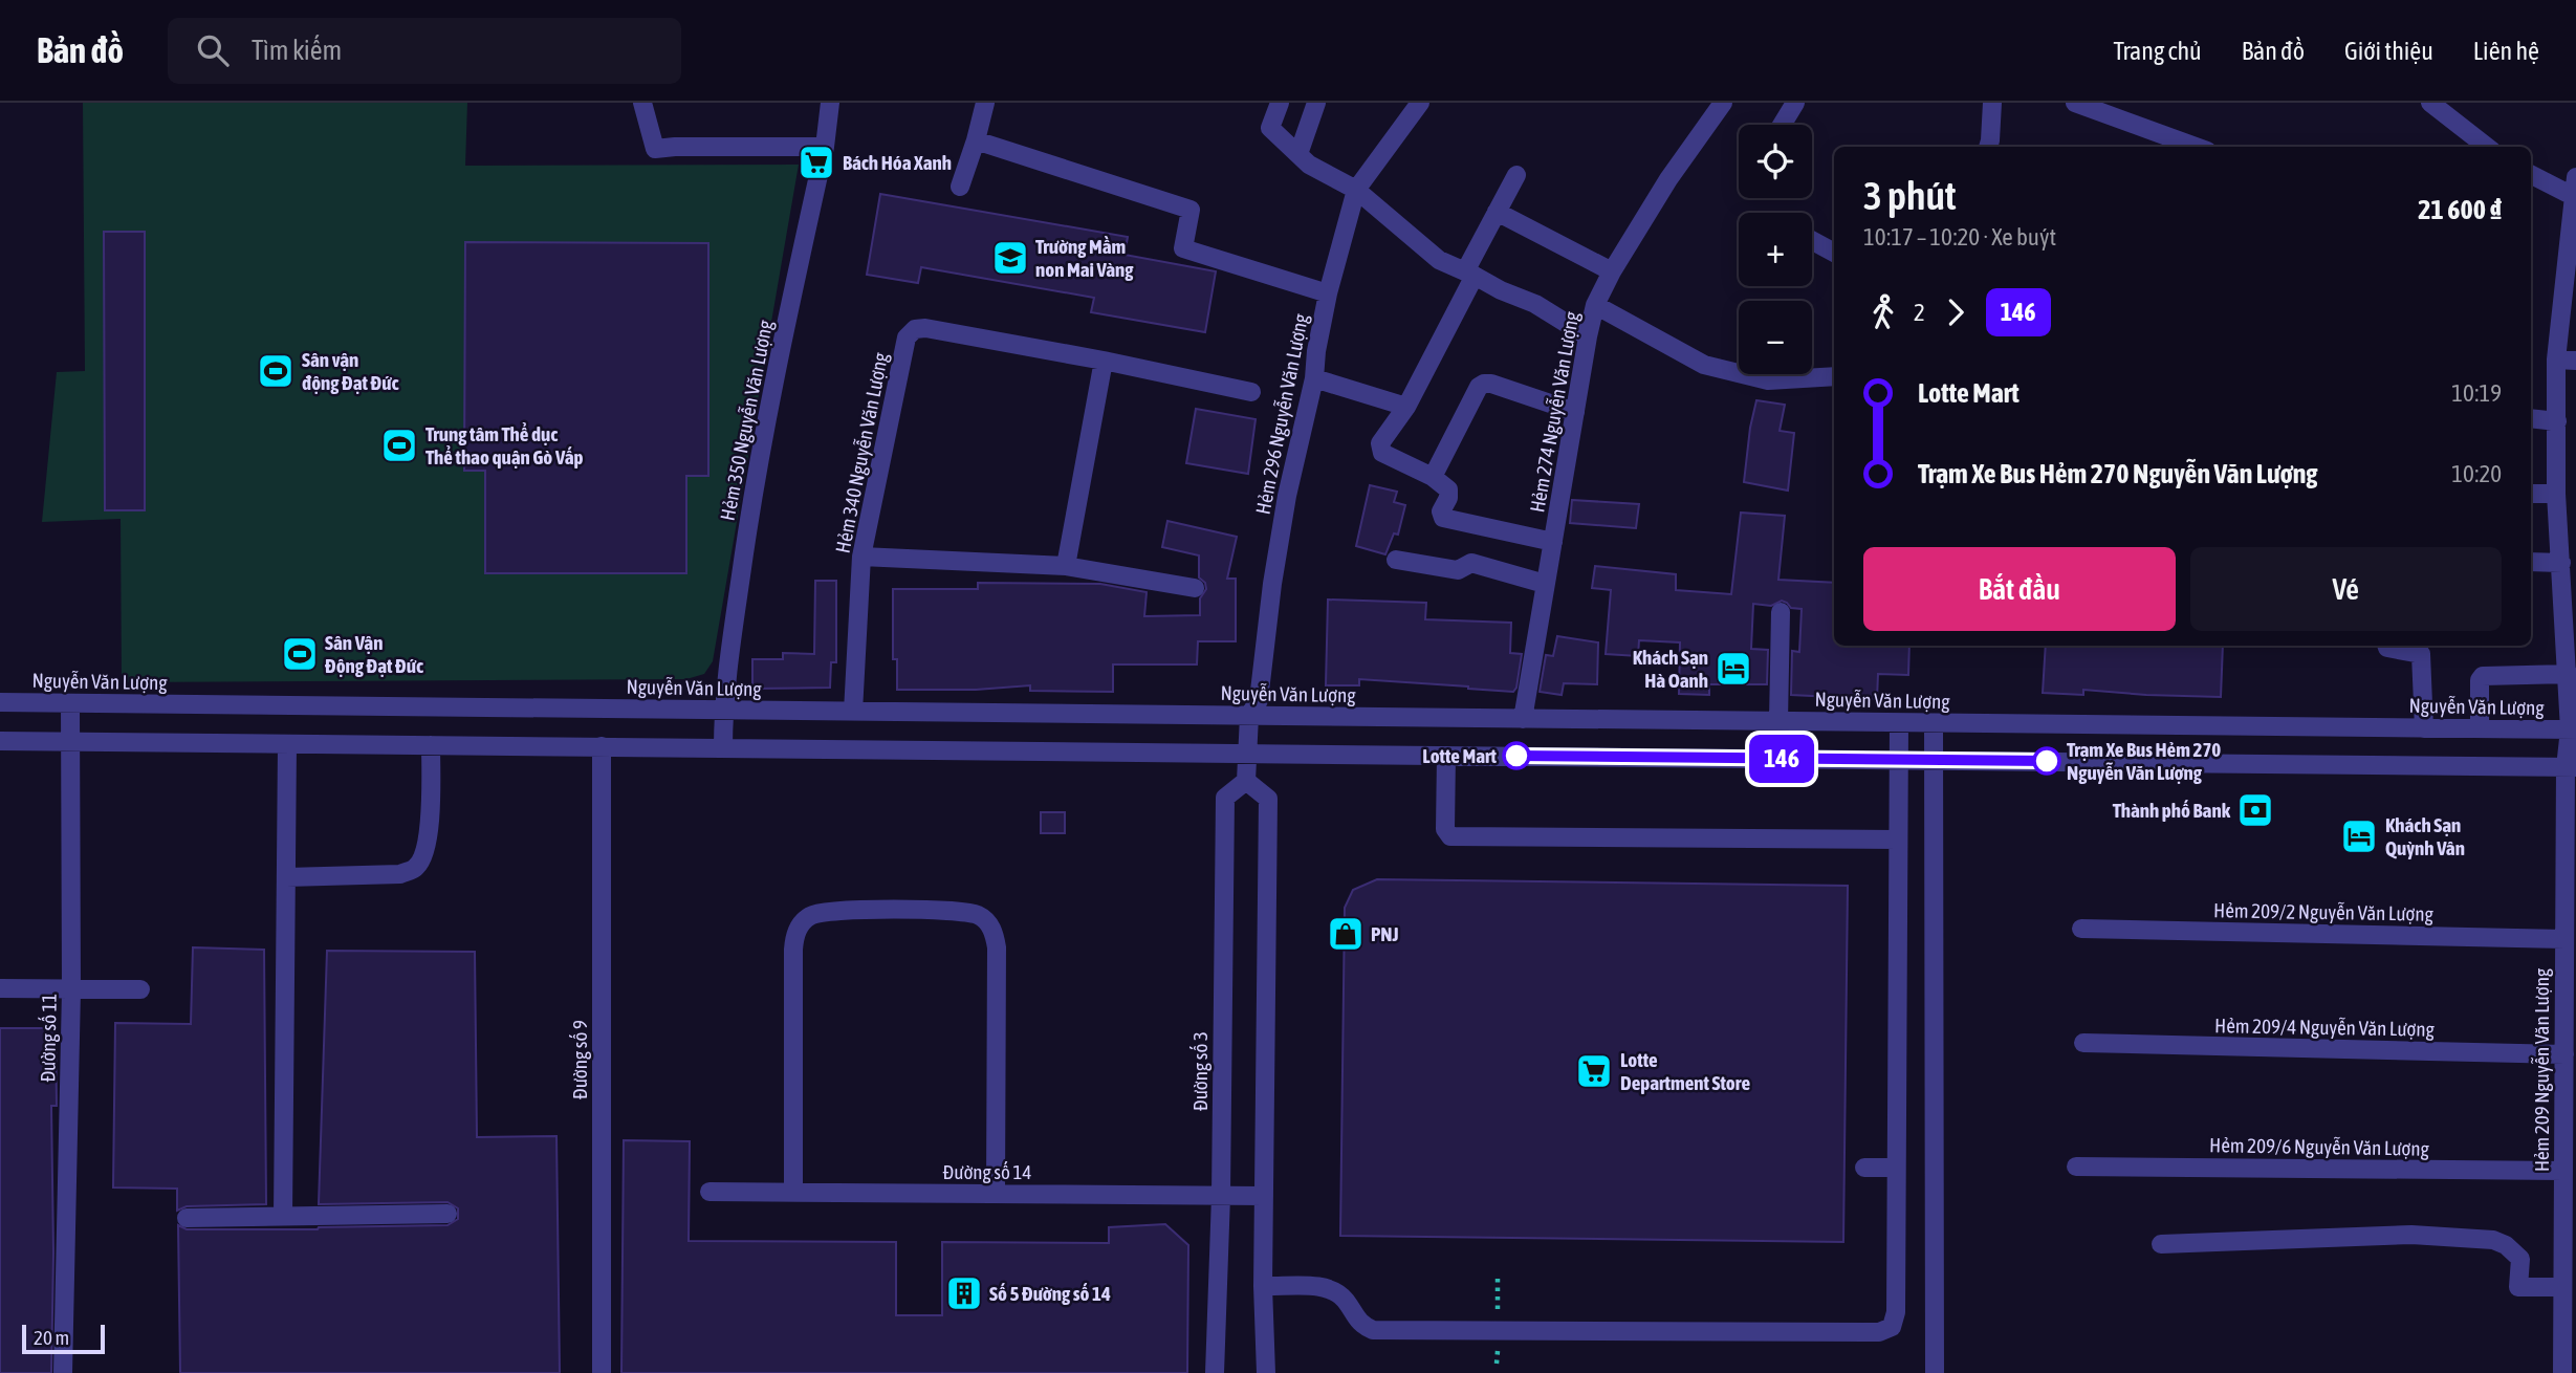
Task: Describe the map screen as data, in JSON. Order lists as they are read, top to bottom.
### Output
{
  "streets": {
    "street": [
      "Hẻm 274 Nguyễn Văn Lượng",
      "Hẻm 296 Nguyễn Văn Lượng",
      "Hẻm 350 Nguyễn Văn Lượng",
      "Hẻm 340 Nguyễn Văn Lượng",
      "Nguyễn Văn Lượng",
      "Hẻm 209/2 Nguyễn Văn Lượng",
      "Hẻm 209/4 Nguyễn Văn Lượng",
      "Đường số 11",
      "Đường số 9",
      "Hẻm 209 Nguyễn Văn Lượng",
      "Đường số 3",
      "Hẻm 209/6 Nguyễn Văn Lượng",
      "Đường số 14"
    ]
  },
  "crossings": [
    ["Hẻm 274 Nguyễn Văn Lượng", "Nguyễn Văn Lượng"],
    ["Hẻm 296 Nguyễn Văn Lượng", "Nguyễn Văn Lượng"],
    ["Hẻm 350 Nguyễn Văn Lượng", "Nguyễn Văn Lượng"],
    ["Hẻm 340 Nguyễn Văn Lượng", "Nguyễn Văn Lượng"],
    ["Nguyễn Văn Lượng", "Đường số 11"],
    ["Nguyễn Văn Lượng", "Hẻm 209 Nguyễn Văn Lượng"],
    ["Hẻm 209/2 Nguyễn Văn Lượng", "Hẻm 209 Nguyễn Văn Lượng"],
    ["Hẻm 209/4 Nguyễn Văn Lượng", "Hẻm 209 Nguyễn Văn Lượng"],
    ["Hẻm 209 Nguyễn Văn Lượng", "Hẻm 209/6 Nguyễn Văn Lượng"],
    ["Đường số 3", "Đường số 14"]
  ],
  "places": {
    "supermarket": ["Bách Hóa Xanh", "Lotte Department Store"],
    "school or university": ["Trường Mầm non Mai Vàng"],
    "sports": ["Sân vận động Đạt Đức", "Trung tâm Thể dục Thể thao quận Gò Vấp", "Sân Vận Động Đạt Đức"],
    "hotel": ["Khách Sạn Hà Oanh", "Khách Sạn Quỳnh Vân"],
    "other": ["Lotte Mart", "Trạm Xe Bus Hẻm 270 Nguyễn Văn Lượng"],
    "bank": ["Thành phố Bank"],
    "shop": ["PNJ"],
    "building": ["Số 5 Đường số 14"]
  },
  "lines": ["bus line 146"],
  "scale_bar": "20 m",
  "page": {
    "header": "Bản đồ",
    "search": "Tìm kiếm",
    "nav": [
      "Trang chủ",
      "Bản đồ",
      "Giới thiệu",
      "Liên hệ"
    ],
    "on_map": "146",
    "map_buttons": ["+", "−"],
    "heading": ["3 phút", "10:17 – 10:20 · Xe buýt", "21 600 ₫"],
    "legs": ["2", "146"],
    "list": [
      {
        "name": "Lotte Mart",
        "value": "10:19"
      },
      {
        "name": "Trạm Xe Bus Hẻm 270 Nguyễn Văn Lượng",
        "value": "10:20"
      }
    ],
    "buttons": ["Bắt đầu", "Vé"],
    "scale": "20 m"
  }
}
